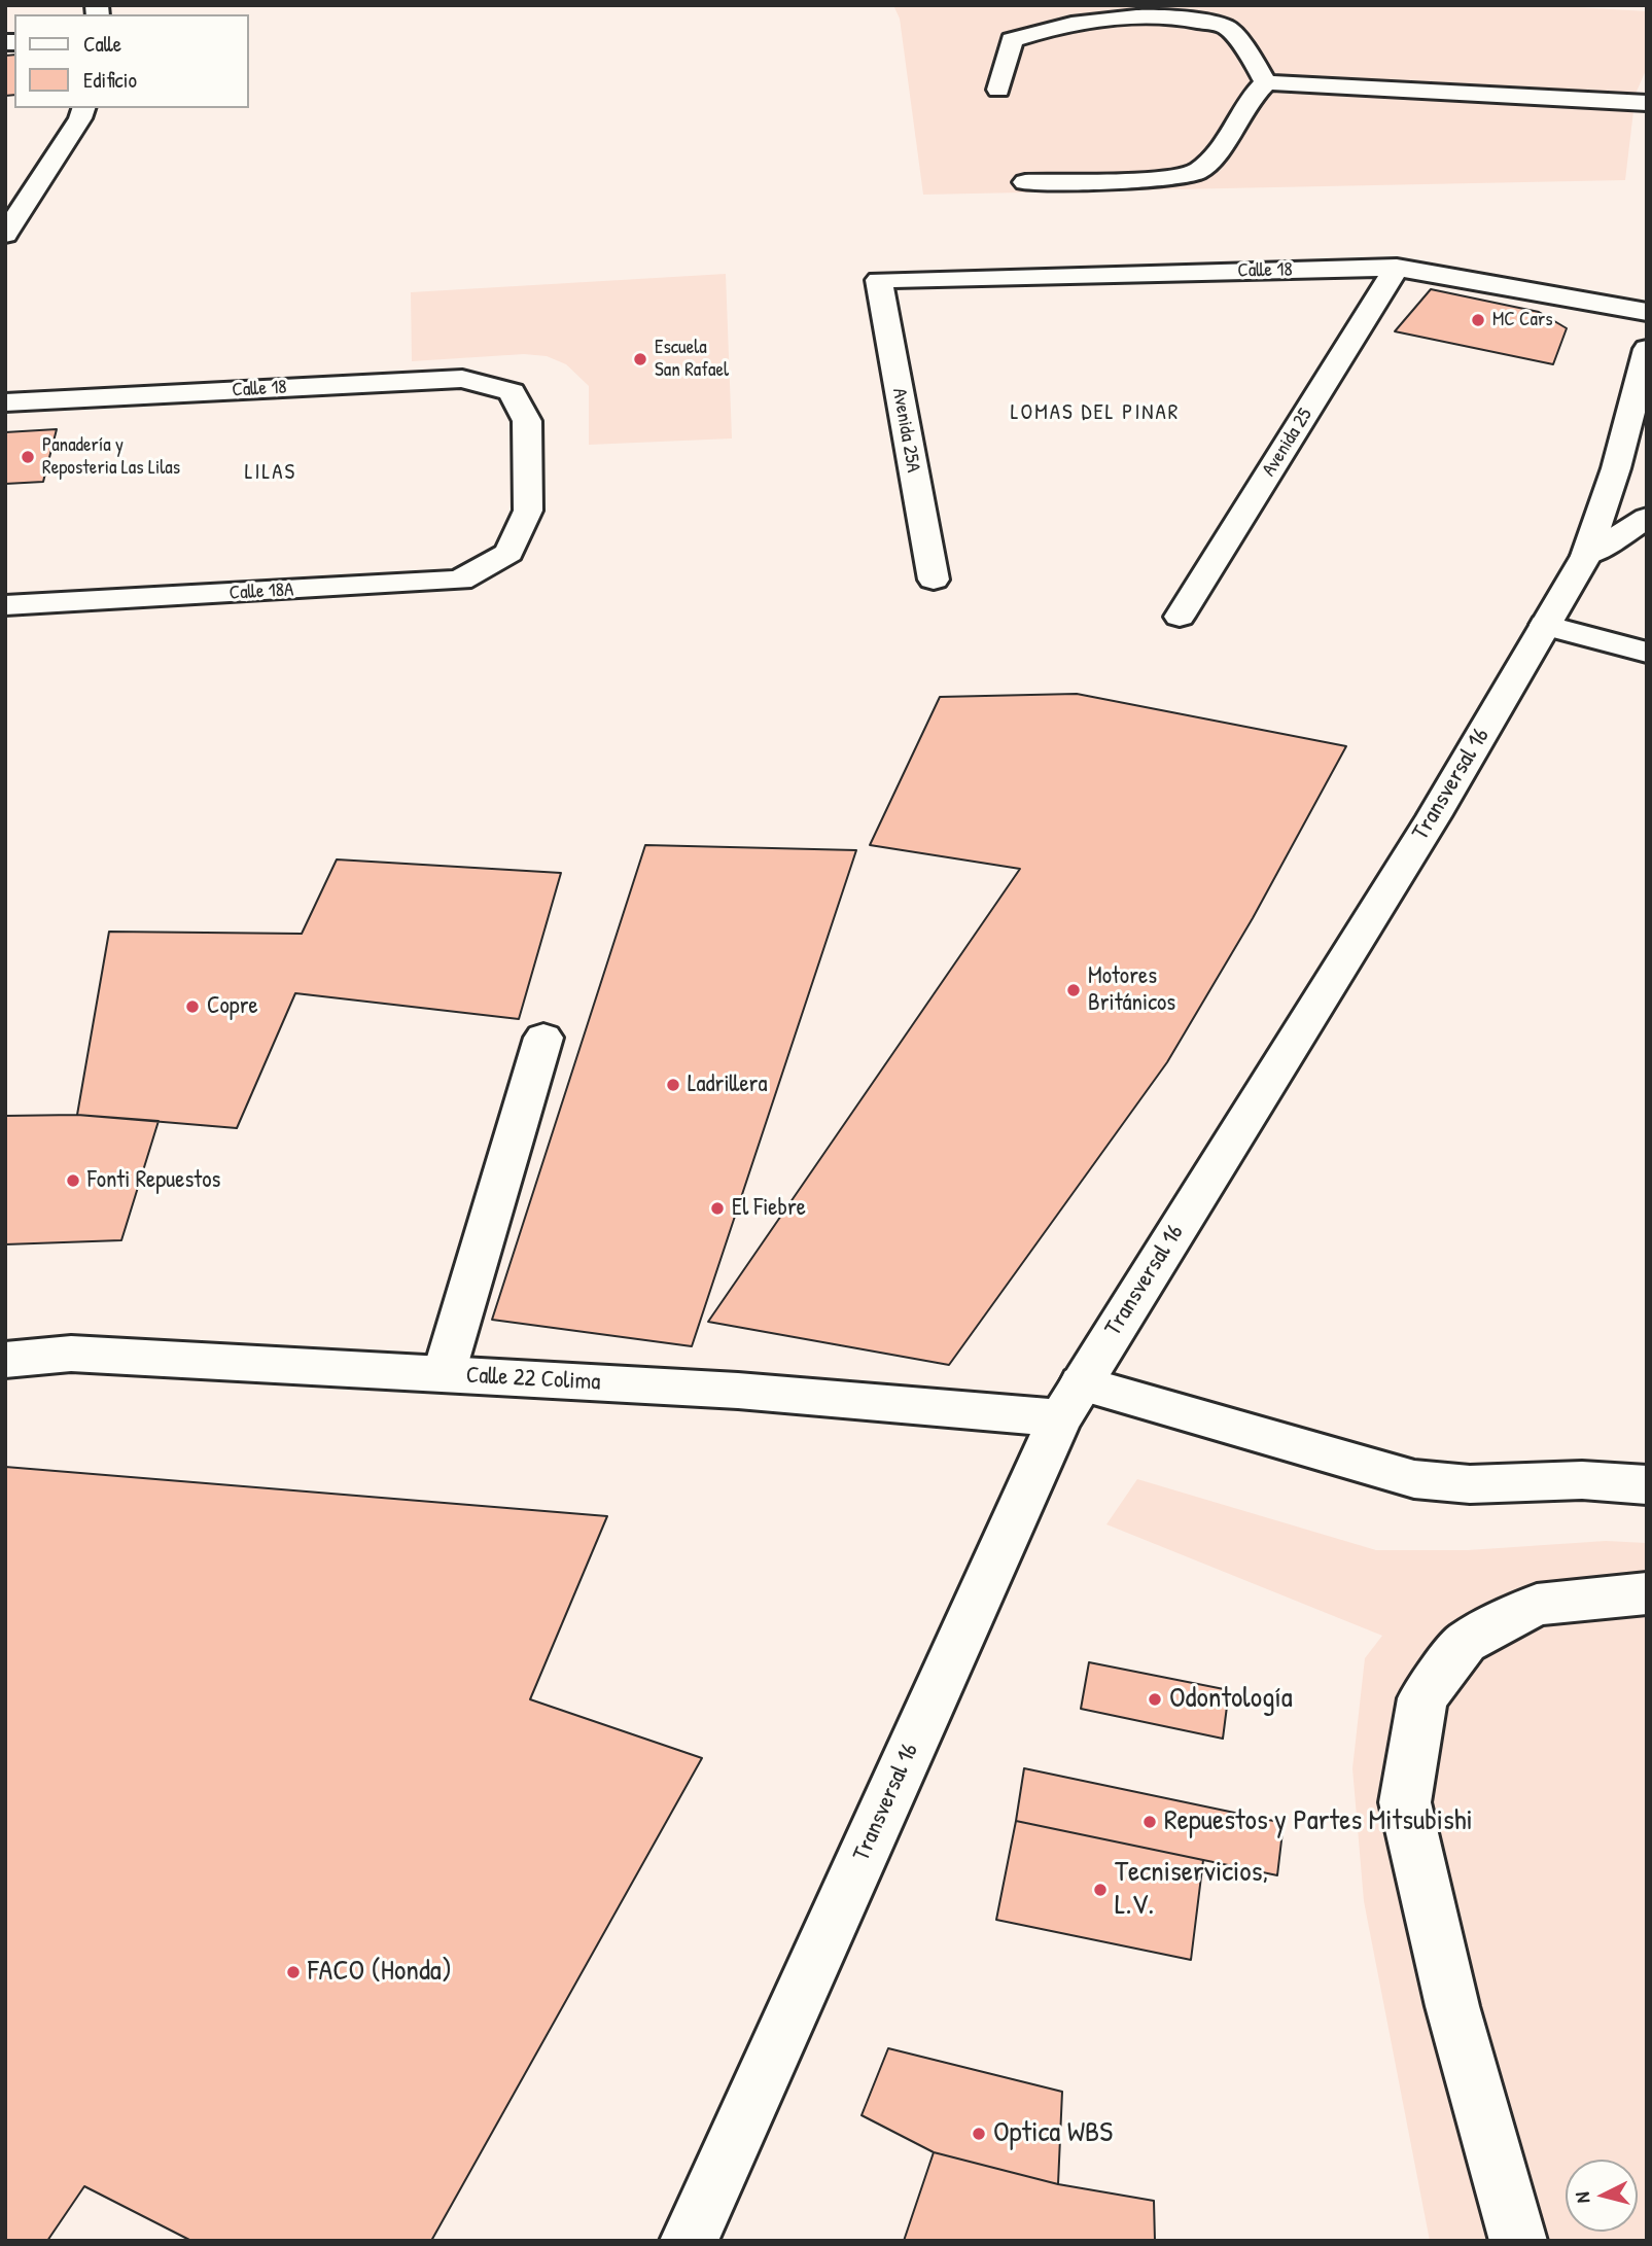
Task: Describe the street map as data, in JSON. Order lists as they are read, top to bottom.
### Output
{
  "streets": {
    "street": [
      "Calle 18",
      "Avenida 25A",
      "Avenida 25",
      "Calle 18A",
      "Transversal 16",
      "Calle 22 Colima"
    ]
  },
  "crossings": [
    ["Calle 18", "Avenida 25A"],
    ["Calle 18", "Avenida 25"],
    ["Calle 18", "Calle 18A"],
    ["Transversal 16", "Calle 22 Colima"]
  ],
  "districts": ["LOMAS DEL PINAR", "LILAS"],
  "places": [
    "MC Cars",
    "Escuela San Rafael",
    "Panadería y Reposteria Las Lilas",
    "Motores Británicos",
    "Copre",
    "Ladrillera",
    "Fonti Repuestos",
    "El Fiebre",
    "Odontología",
    "Repuestos y Partes Mitsubishi",
    "Tecniservicios, L.V.",
    "FACO (Honda)",
    "Optica WBS"
  ],
  "legend": ["Calle", "Edificio"],
  "north": "left"
}
